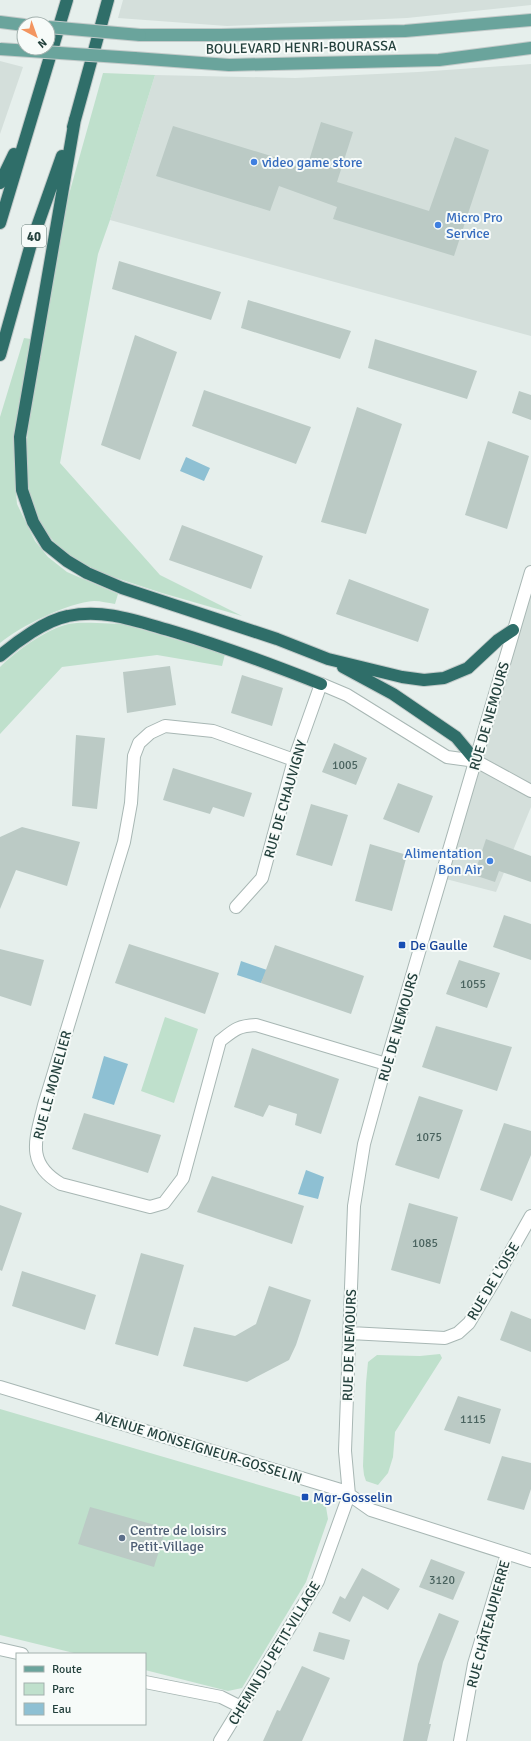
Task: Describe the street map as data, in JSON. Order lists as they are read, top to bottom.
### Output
{
  "streets": {
    "highway": ["40"],
    "main road": ["BOULEVARD HENRI-BOURASSA"],
    "street": [
      "RUE DE NEMOURS",
      "RUE DE CHAUVIGNY",
      "RUE LE MONELIER",
      "RUE DE L'OISE",
      "AVENUE MONSEIGNEUR-GOSSELIN",
      "RUE CHÂTEAUPIERRE",
      "CHEMIN DU PETIT-VILLAGE"
    ]
  },
  "crossings": [
    ["RUE DE NEMOURS", "RUE LE MONELIER"],
    ["RUE DE NEMOURS", "RUE DE L'OISE"],
    ["RUE DE NEMOURS", "AVENUE MONSEIGNEUR-GOSSELIN"],
    ["RUE DE NEMOURS", "CHEMIN DU PETIT-VILLAGE"],
    ["RUE DE CHAUVIGNY", "RUE LE MONELIER"],
    ["AVENUE MONSEIGNEUR-GOSSELIN", "RUE CHÂTEAUPIERRE"],
    ["AVENUE MONSEIGNEUR-GOSSELIN", "CHEMIN DU PETIT-VILLAGE"]
  ],
  "places": {
    "other": [
      "video game store",
      "Micro Pro Service",
      "Alimentation Bon Air",
      "Centre de loisirs Petit-Village"
    ],
    "transit": ["De Gaulle", "Mgr-Gosselin"]
  },
  "house_numbers": [
    "1005",
    "1055",
    "1075",
    "1085",
    "1115",
    "3120"
  ],
  "legend": ["Route", "Parc", "Eau"],
  "north": "bottom right"
}
